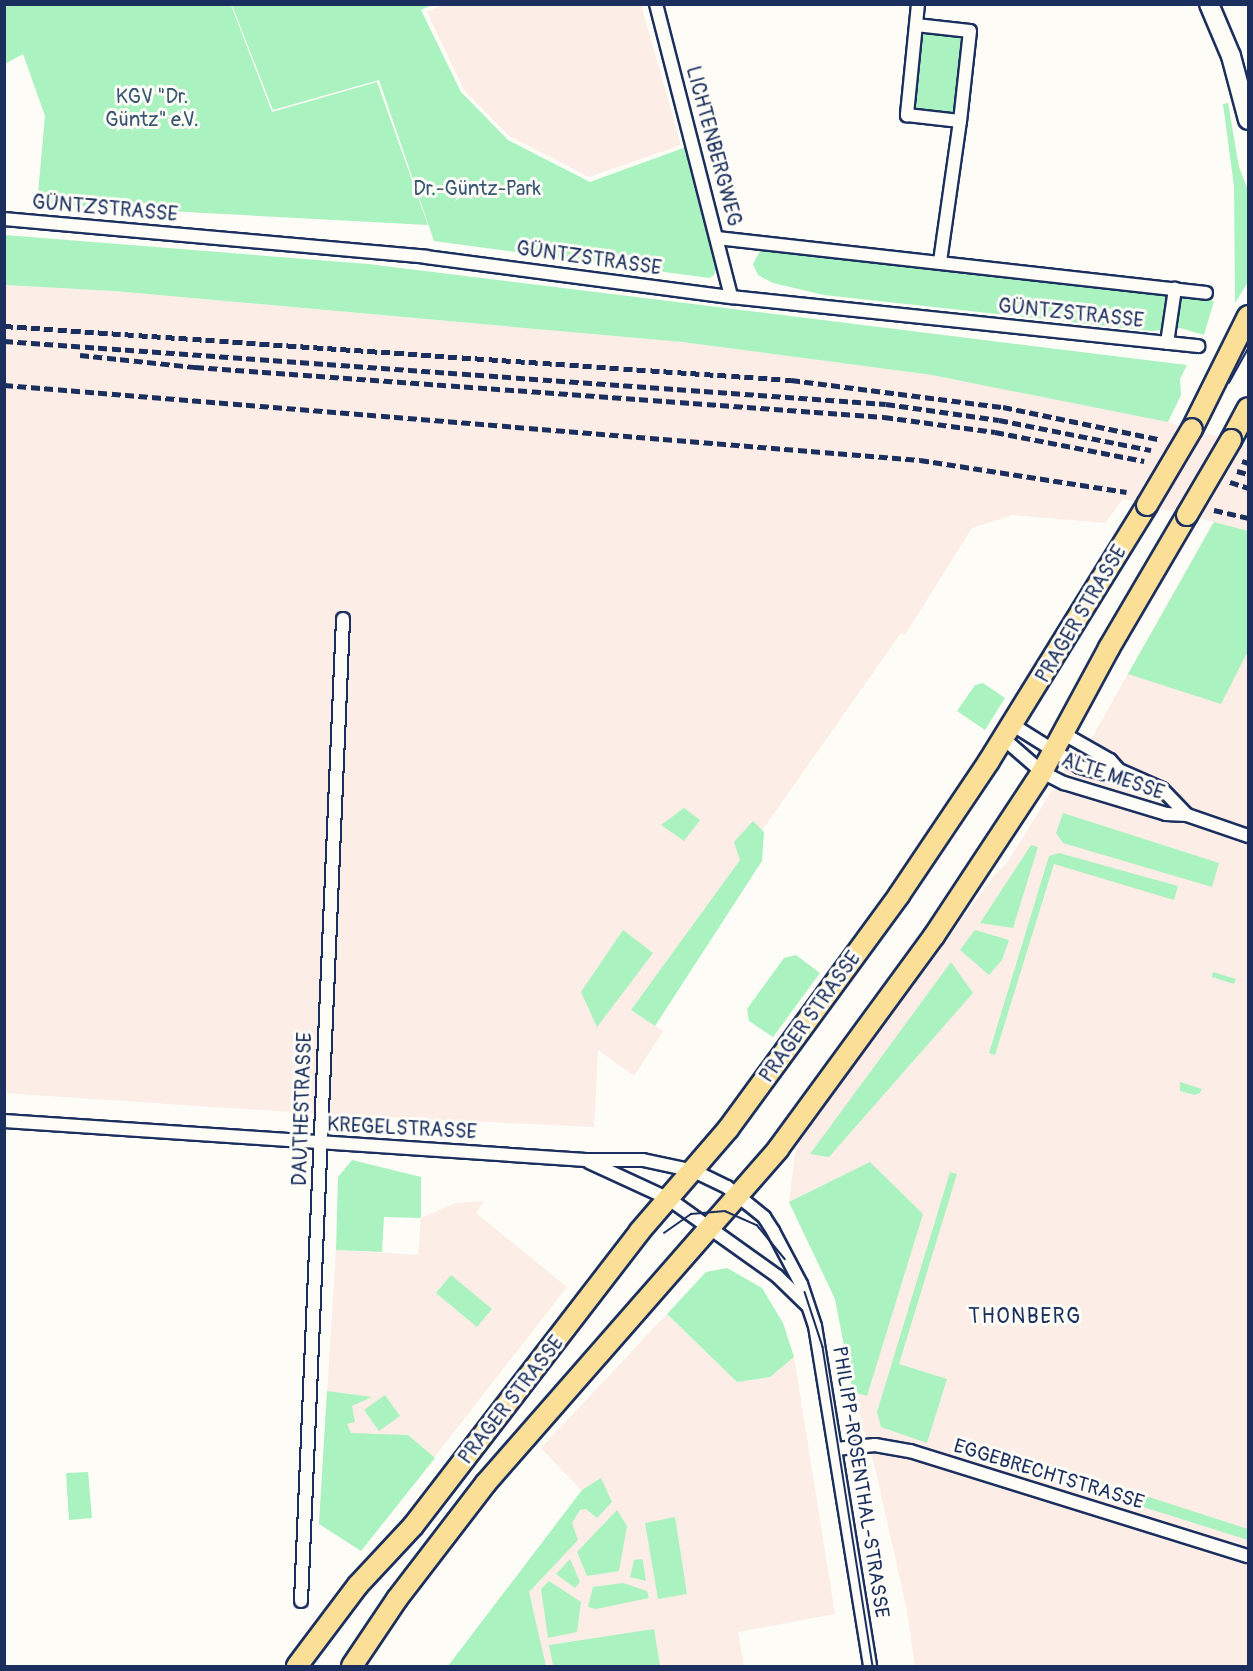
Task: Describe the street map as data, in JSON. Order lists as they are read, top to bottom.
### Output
{
  "streets": {
    "main road": ["PRAGER STRASSE"],
    "street": [
      "LICHTENBERGWEG",
      "GÜNTZSTRASSE",
      "ALTE MESSE",
      "DAUTHESTRASSE",
      "KREGELSTRASSE",
      "EGGEBRECHTSTRASSE",
      "PHILIPP-ROSENTHAL-STRASSE"
    ]
  },
  "crossings": [
    ["LICHTENBERGWEG", "GÜNTZSTRASSE"],
    ["PRAGER STRASSE", "ALTE MESSE"],
    ["PRAGER STRASSE", "KREGELSTRASSE"],
    ["PRAGER STRASSE", "PHILIPP-ROSENTHAL-STRASSE"],
    ["DAUTHESTRASSE", "KREGELSTRASSE"],
    ["KREGELSTRASSE", "PHILIPP-ROSENTHAL-STRASSE"],
    ["EGGEBRECHTSTRASSE", "PHILIPP-ROSENTHAL-STRASSE"]
  ],
  "districts": ["THONBERG"],
  "parks": ["KGV \"Dr. Güntz\" e.V.", "Dr.-Güntz-Park"]
}
